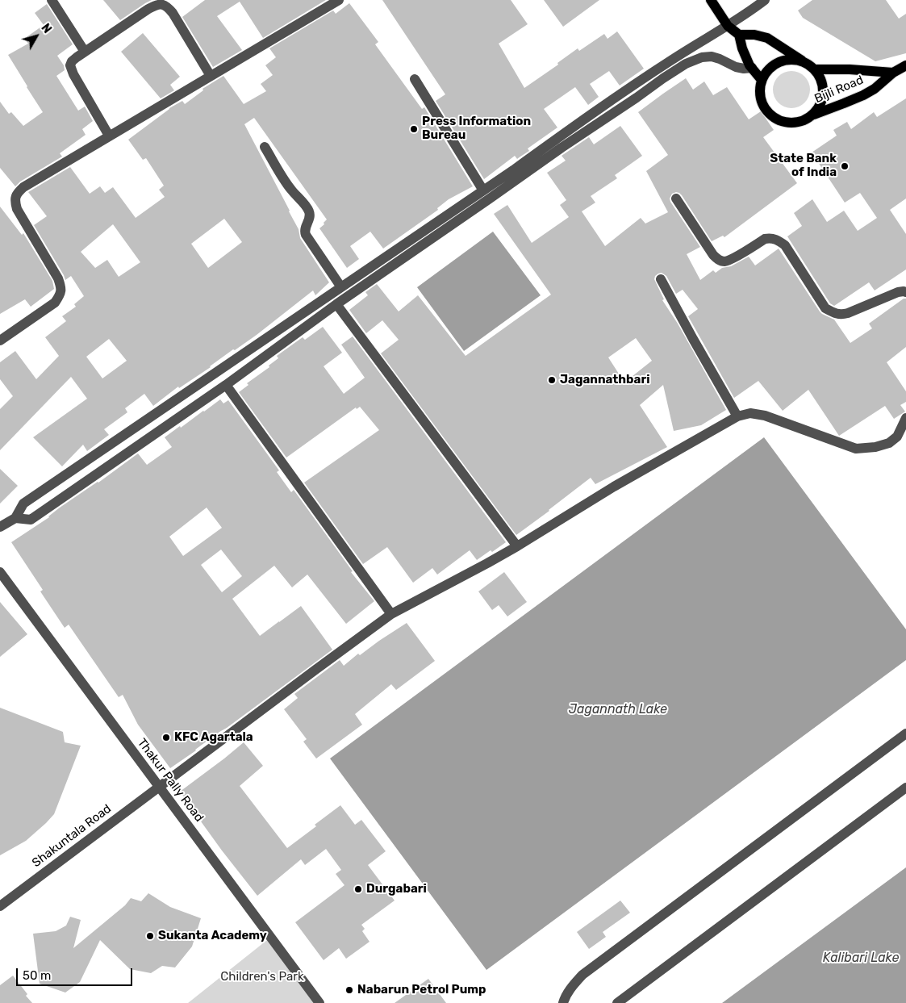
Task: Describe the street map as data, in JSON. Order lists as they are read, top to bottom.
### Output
{
  "streets": {
    "main road": ["Bijli Road"],
    "street": ["Thakur Pally Road", "Shakuntala Road"]
  },
  "crossings": [
    ["Thakur Pally Road", "Shakuntala Road"]
  ],
  "water": ["Jagannath Lake", "Kalibari Lake"],
  "parks": ["Children's Park"],
  "places": [
    "Press Information Bureau",
    "State Bank of India",
    "Jagannathbari",
    "KFC Agartala",
    "Durgabari",
    "Sukanta Academy",
    "Nabarun Petrol Pump"
  ],
  "scale_bar": "50 m",
  "north": "top right"
}
